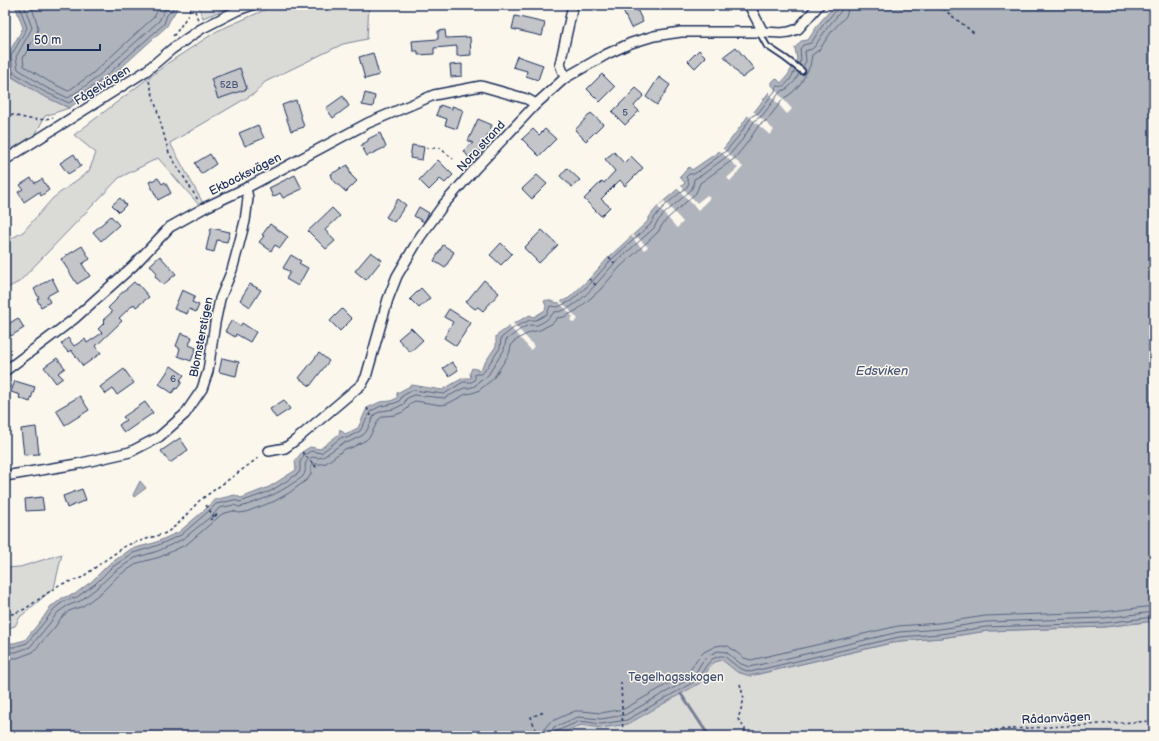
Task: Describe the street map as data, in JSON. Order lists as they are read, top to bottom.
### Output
{
  "streets": {
    "street": [
      "Fågelvägen",
      "Nora strand",
      "Ekbacksvägen",
      "Blomsterstigen"
    ],
    "path": ["Rådanvägen"]
  },
  "crossings": [
    ["Nora strand", "Ekbacksvägen"],
    ["Ekbacksvägen", "Blomsterstigen"]
  ],
  "water": ["Edsviken"],
  "parks": ["Tegelhagsskogen"],
  "house_numbers": ["52B", "5", "6"],
  "scale_bar": "50 m"
}
